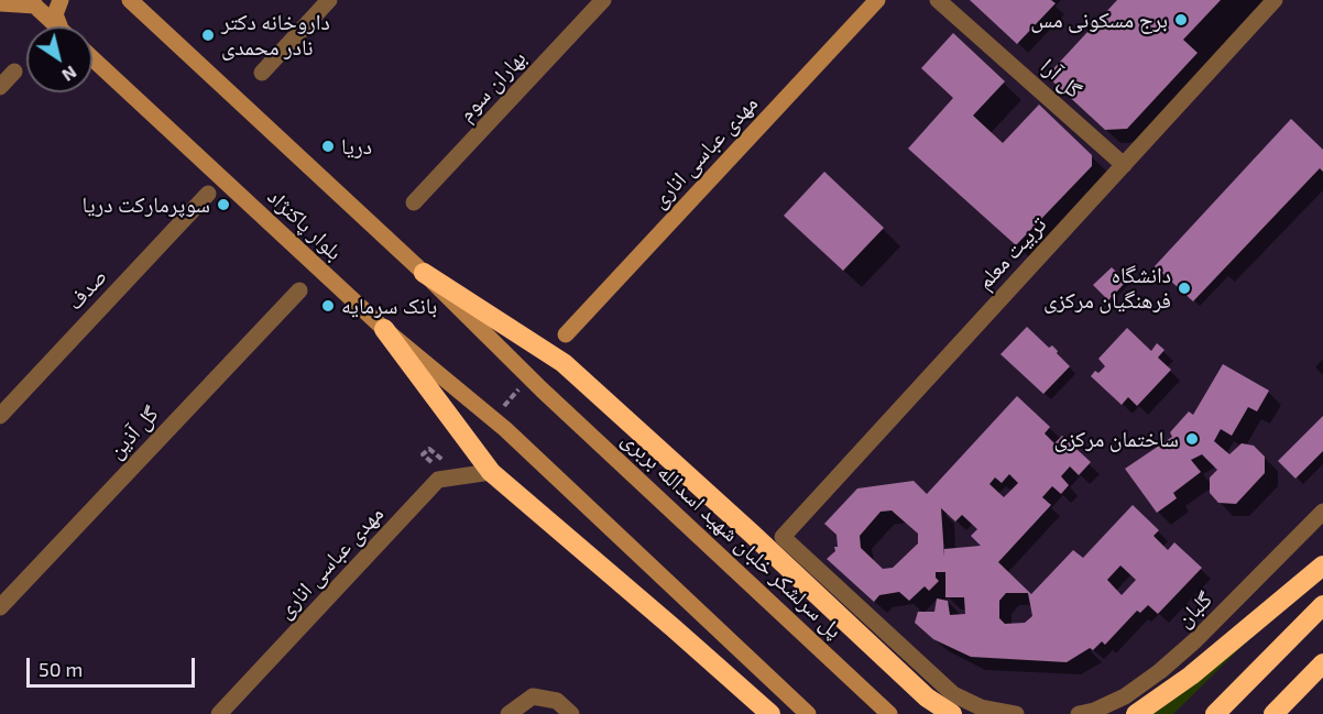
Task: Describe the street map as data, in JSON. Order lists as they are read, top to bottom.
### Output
{
  "streets": {
    "main road": ["مهدی عباسی اناری", "بلوار پاکنژاد", "پل سرلشکر خلبان شهید اسدالله بربری"],
    "street": [
      "گل آرا",
      "بهاران سوم",
      "تربیت معلم",
      "صدف",
      "گل آذین",
      "گلبان"
    ]
  },
  "crossings": [
    ["گل آرا", "تربیت معلم"],
    ["بلوار پاکنژاد", "پل سرلشکر خلبان شهید اسدالله بربری"]
  ],
  "places": [
    "برج مسکونی مس",
    "داروخانه دکتر نادر محمدی",
    "دریا",
    "سوپرمارکت دریا",
    "دانشگاه فرهنگیان مرکزی",
    "بانک سرمایه",
    "ساختمان مرکزی"
  ],
  "scale_bar": "50 m",
  "north": "bottom right"
}
